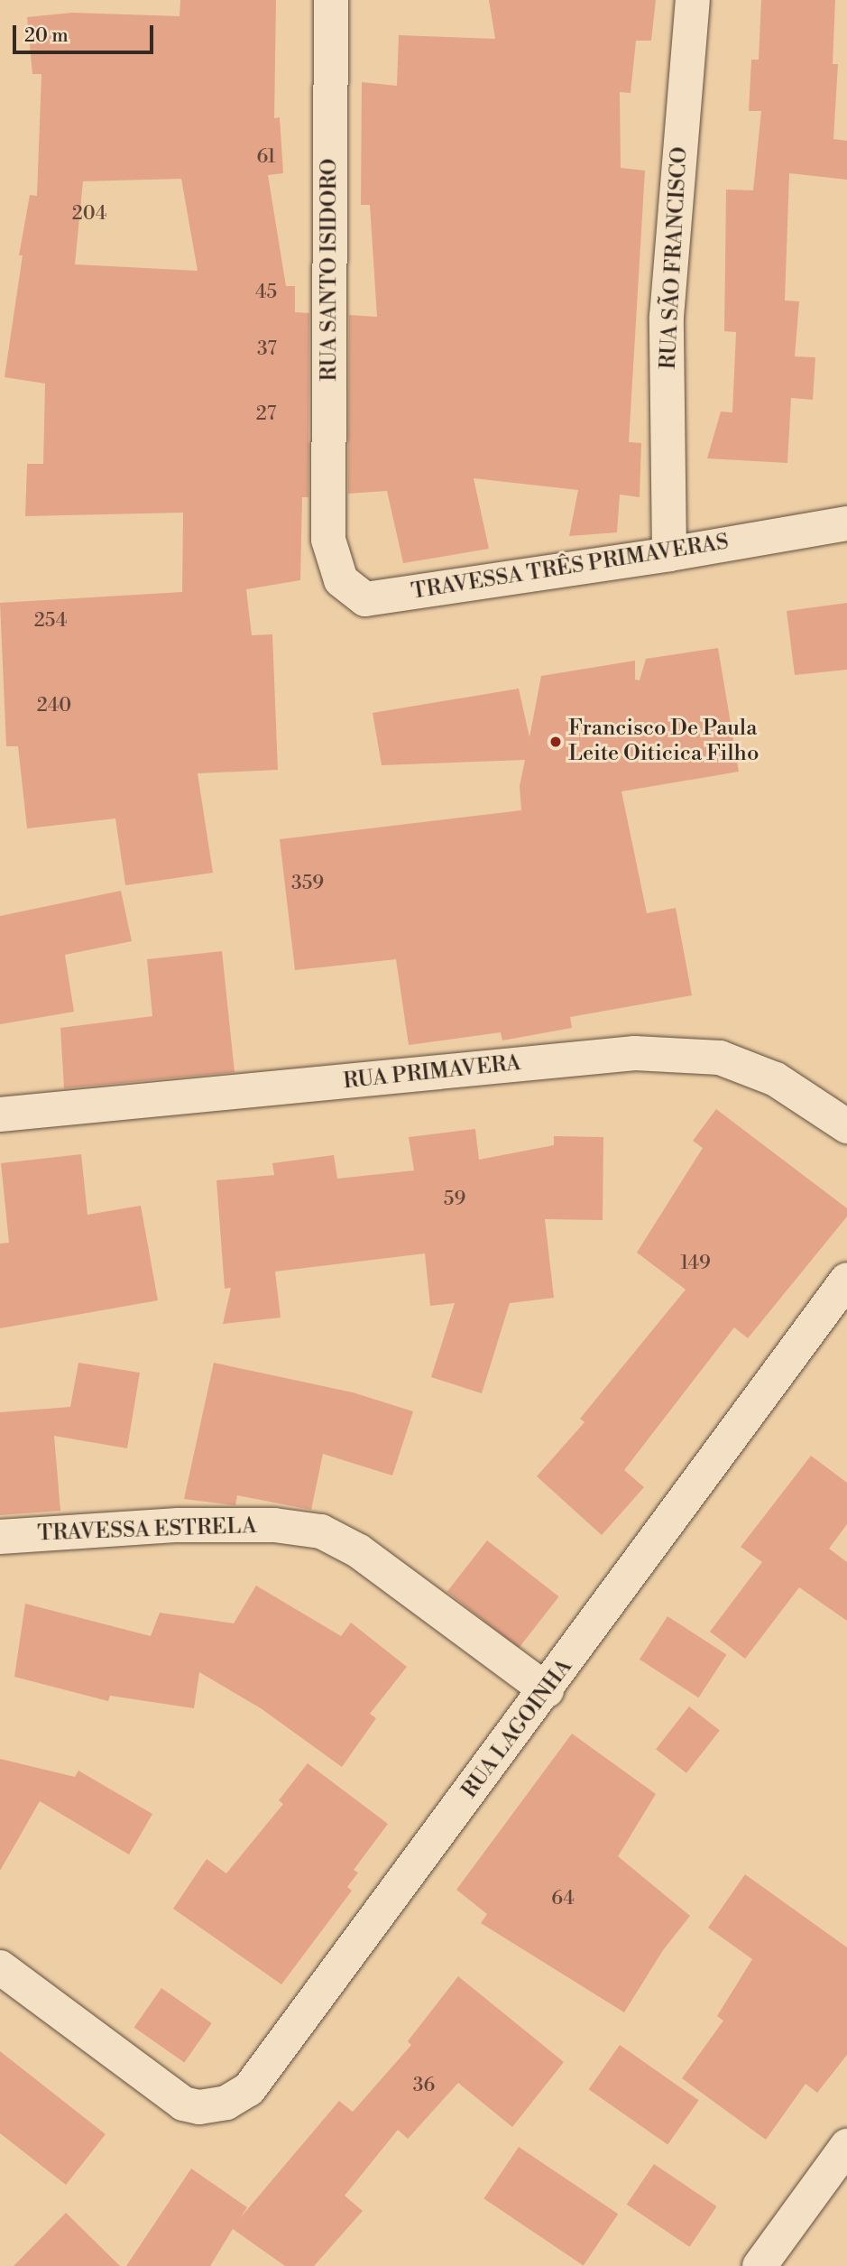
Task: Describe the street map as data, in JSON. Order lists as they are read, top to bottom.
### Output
{
  "streets": {
    "street": [
      "RUA SÃO FRANCISCO",
      "RUA SANTO ISIDORO",
      "TRAVESSA TRÊS PRIMAVERAS",
      "RUA PRIMAVERA",
      "TRAVESSA ESTRELA",
      "RUA LAGOINHA"
    ]
  },
  "crossings": [
    ["RUA SÃO FRANCISCO", "TRAVESSA TRÊS PRIMAVERAS"],
    ["RUA SANTO ISIDORO", "TRAVESSA TRÊS PRIMAVERAS"],
    ["TRAVESSA ESTRELA", "RUA LAGOINHA"]
  ],
  "places": ["Francisco De Paula Leite Oiticica Filho"],
  "house_numbers": [
    "61",
    "204",
    "45",
    "37",
    "27",
    "254",
    "240",
    "359",
    "59",
    "149",
    "64",
    "36"
  ],
  "scale_bar": "20 m"
}
